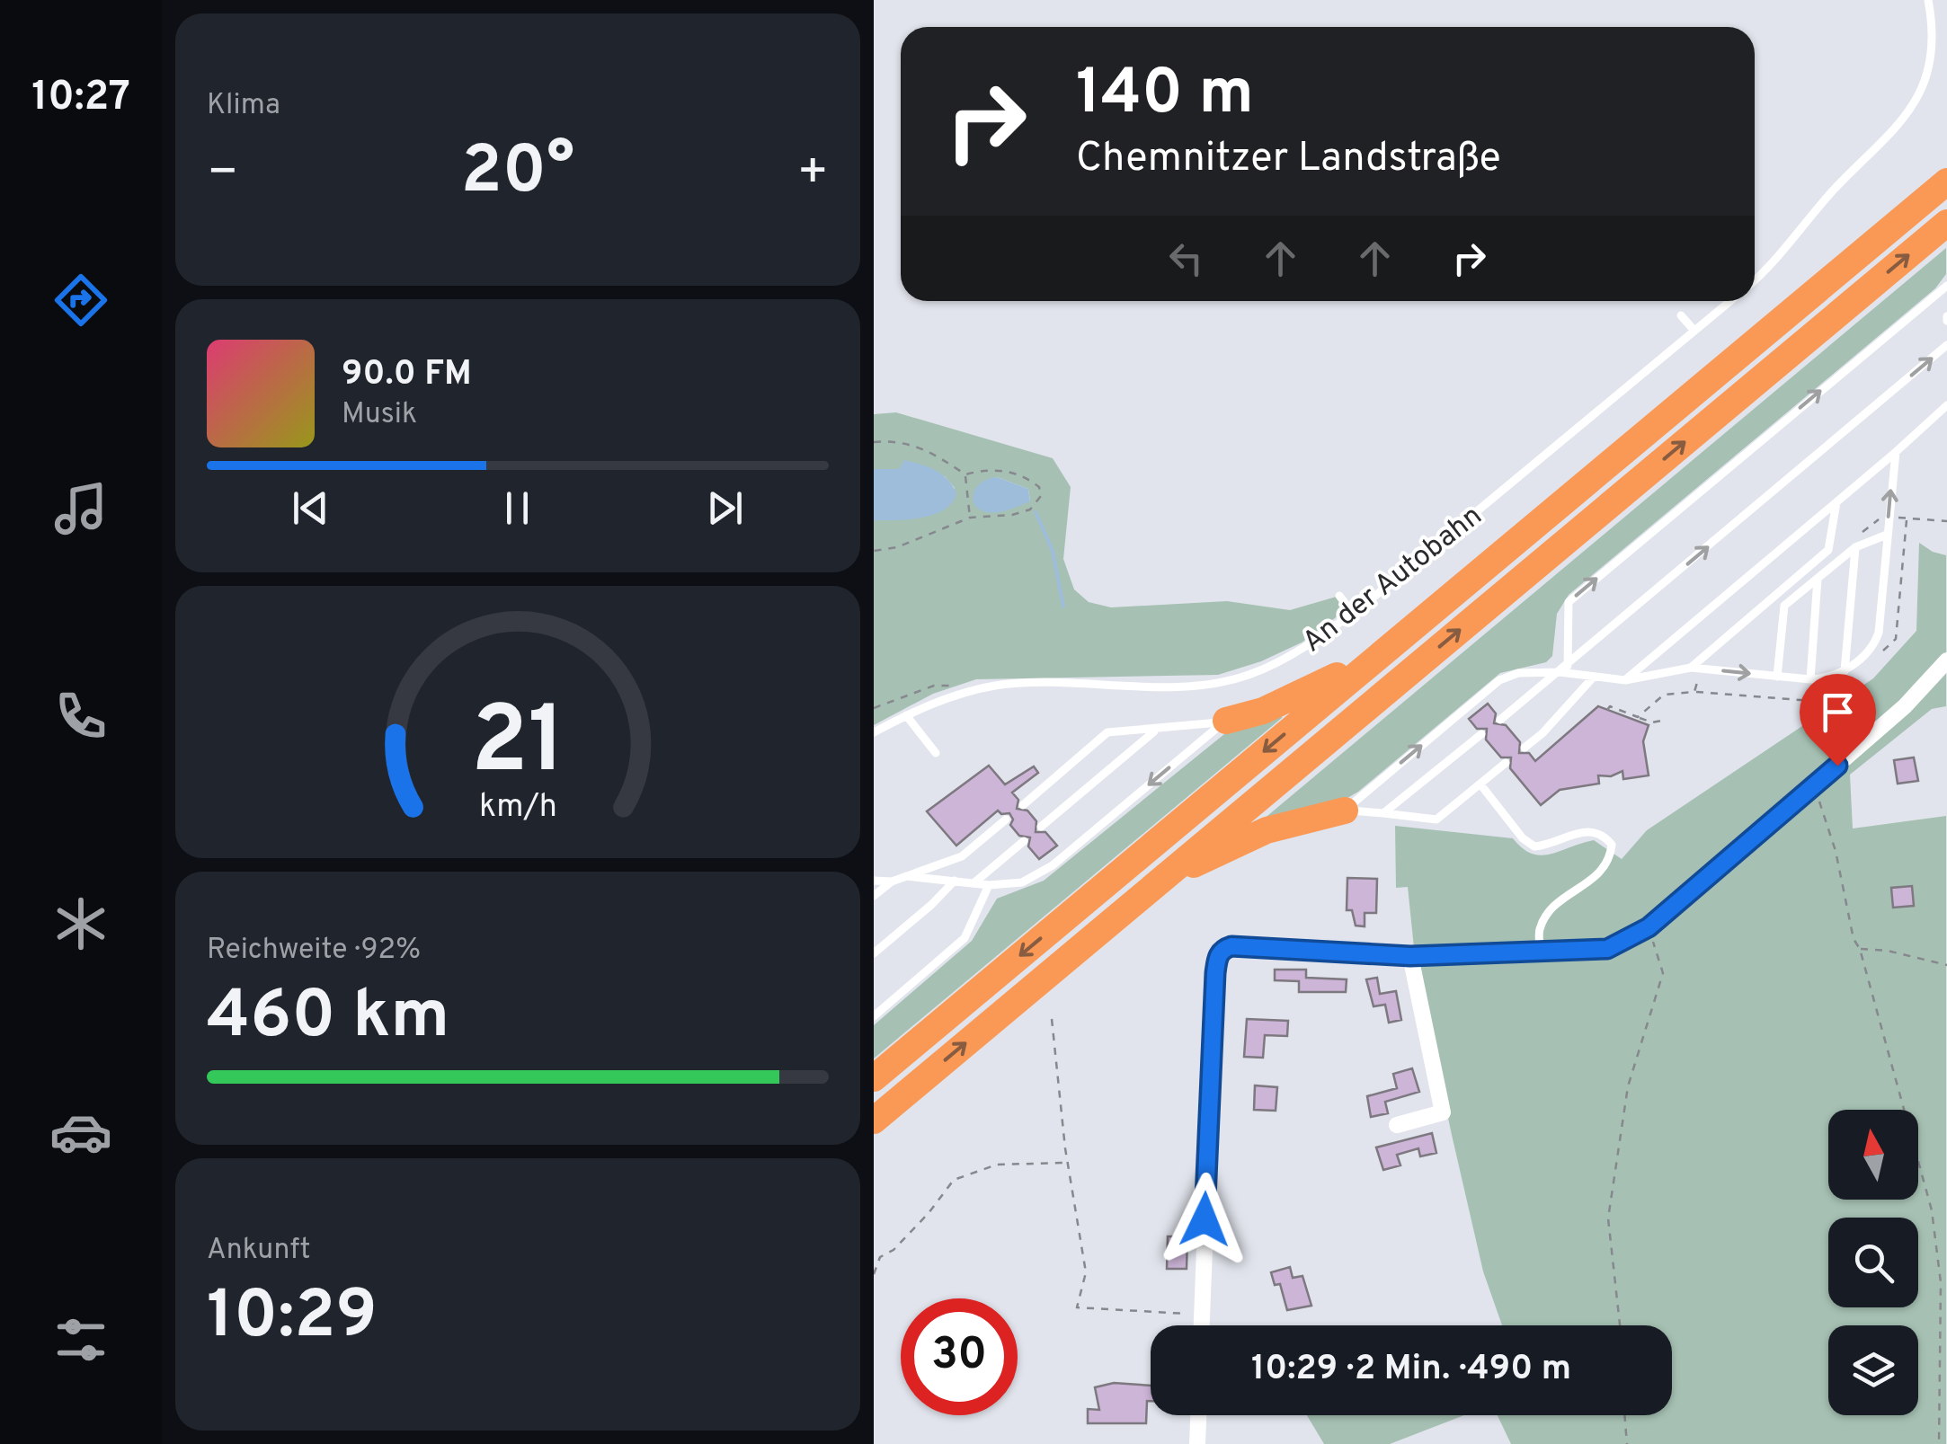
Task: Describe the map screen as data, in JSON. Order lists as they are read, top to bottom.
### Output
{
  "streets": {
    "lane": ["An der Autobahn"]
  },
  "north": "top",
  "page": {
    "tabs": "10:27",
    "tile": [
      "Klima",
      ["Reichweite · 92%", "460 km"],
      ["Ankunft", "10:29"]
    ],
    "turn": ["140 m", "Chemnitzer Landstraße"],
    "heat": ["−", "20°", "+"],
    "song": ["90.0 FM", "Musik"],
    "limit": "30",
    "trip": "10:29 · 2 Min. · 490 m",
    "gauge": ["21", "km/h"]
  }
}
